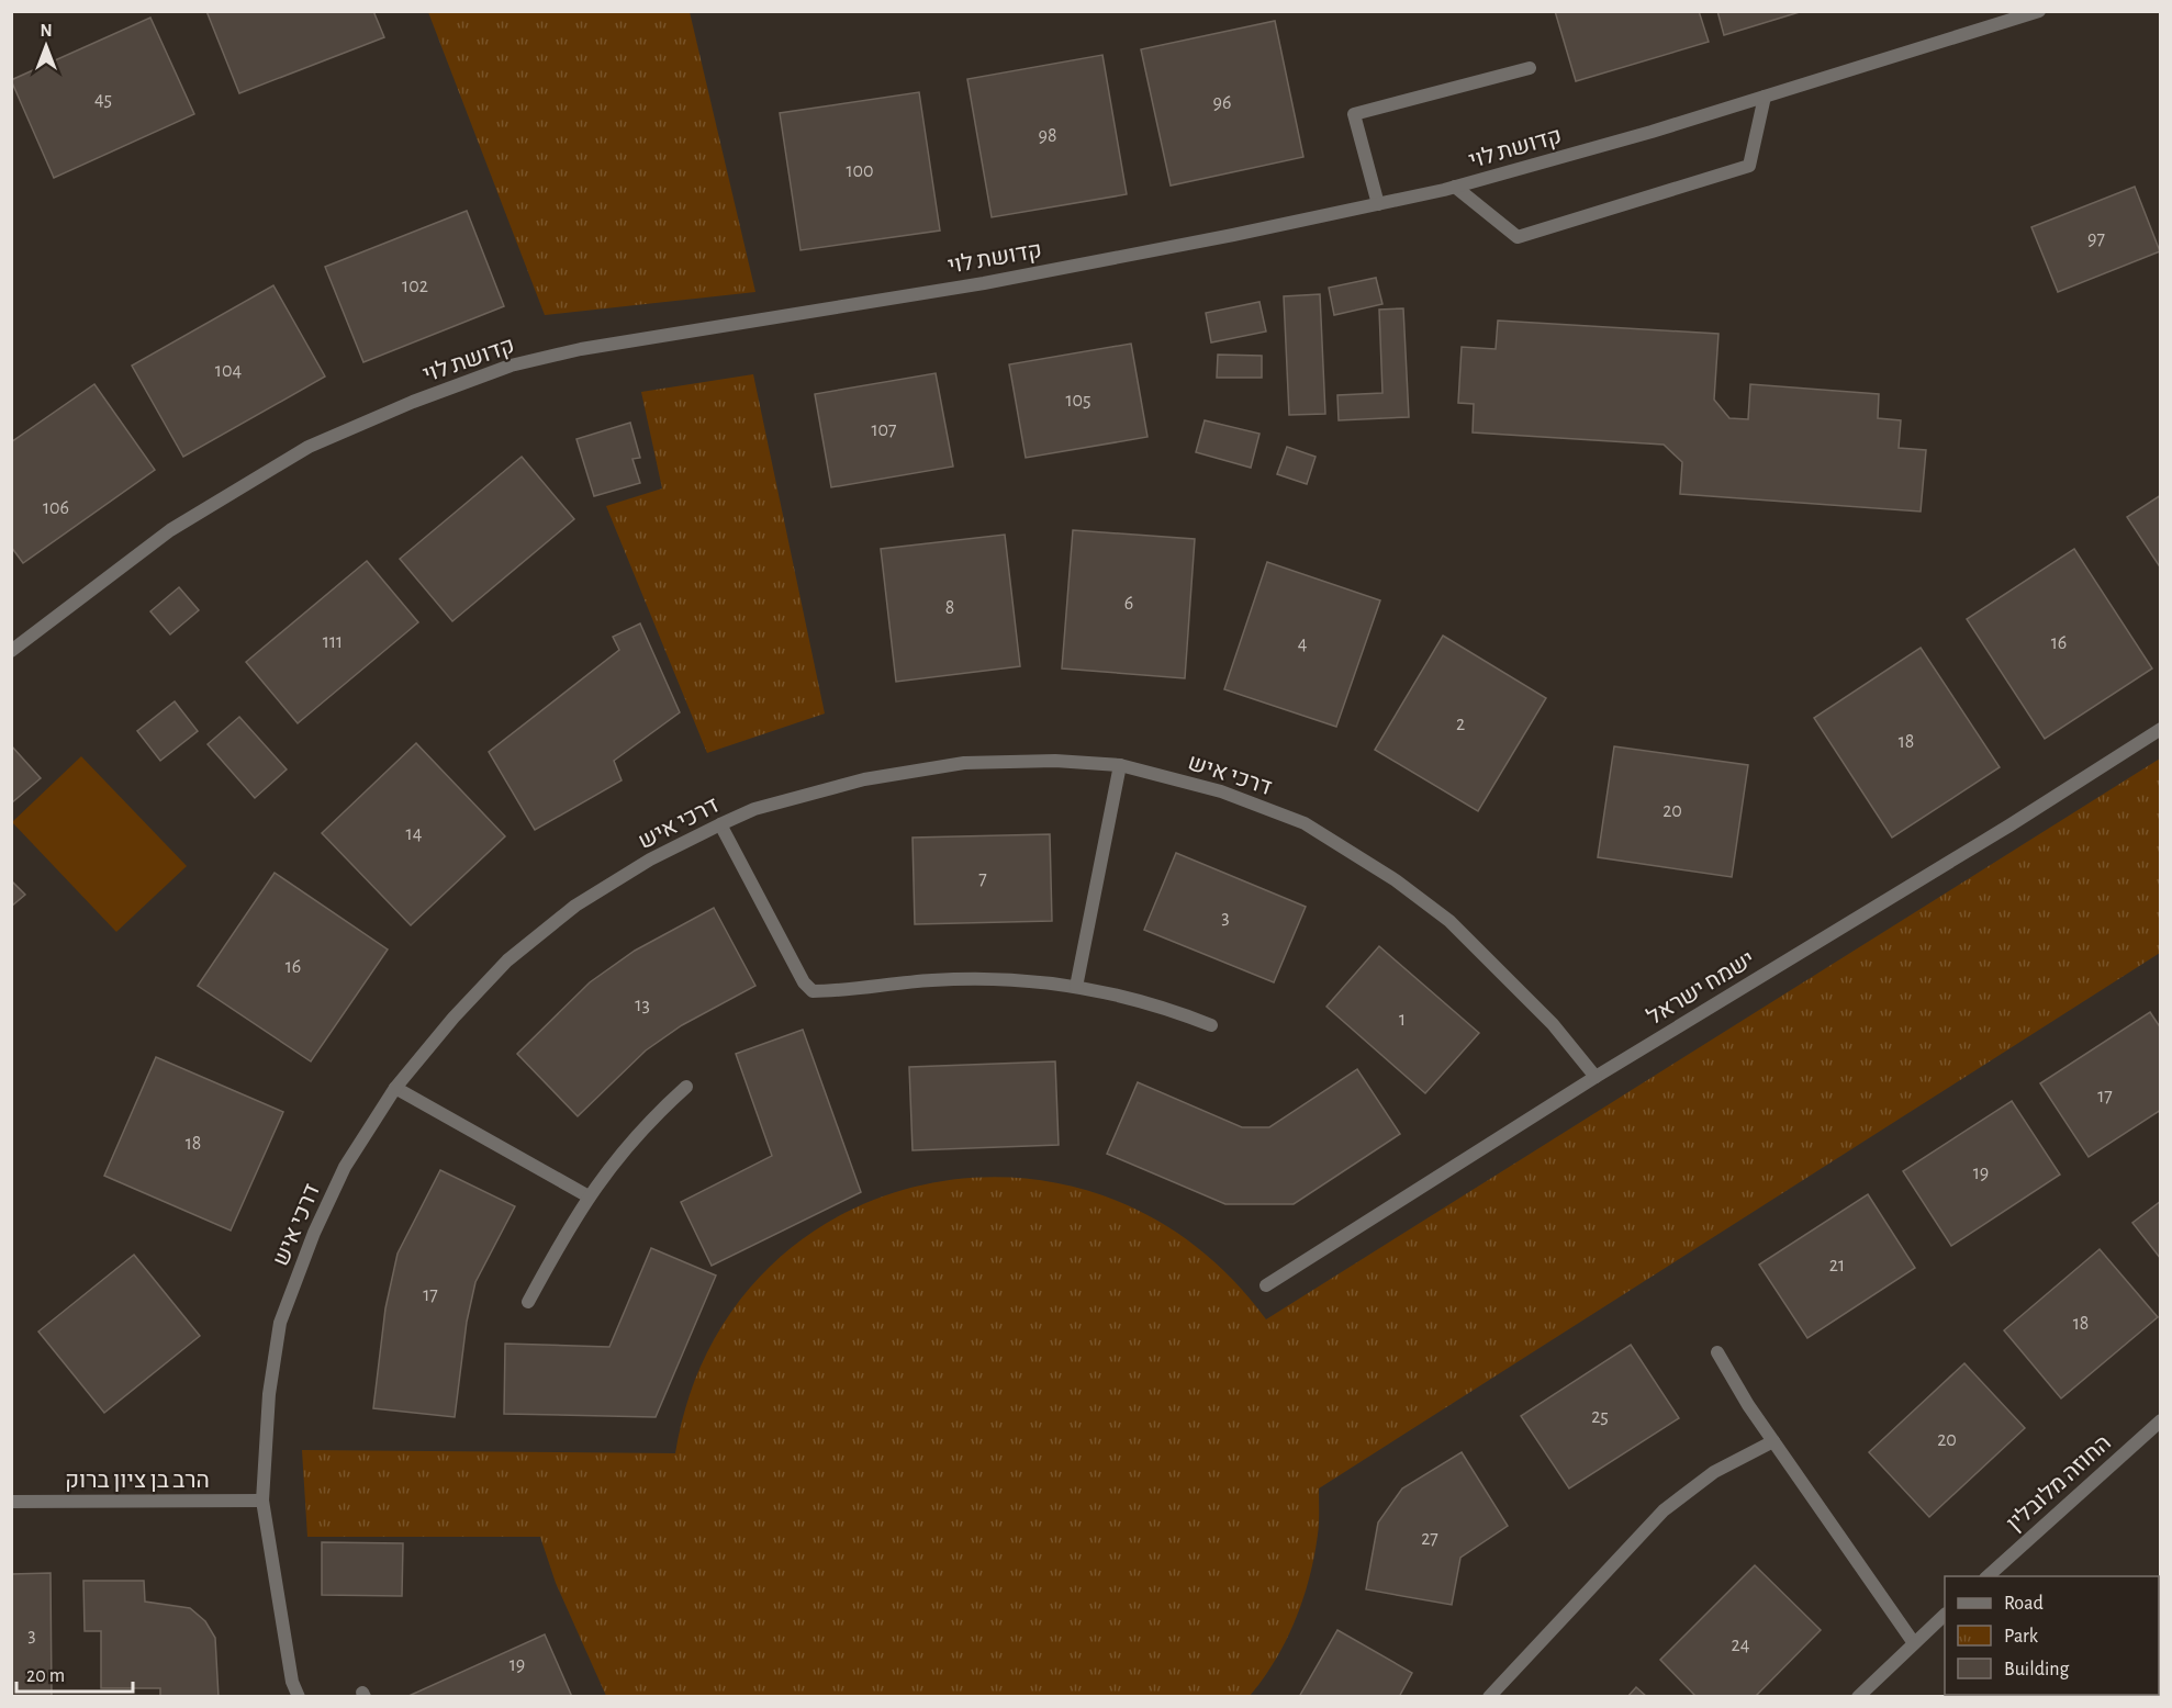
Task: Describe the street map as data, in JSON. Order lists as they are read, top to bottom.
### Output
{
  "streets": {
    "street": [
      "קדושת לוי",
      "דרכי איש",
      "ישמח ישראל",
      "הרב בן ציון ברוק",
      "החוזה מלובלין"
    ]
  },
  "crossings": [
    ["דרכי איש", "ישמח ישראל"],
    ["דרכי איש", "הרב בן ציון ברוק"]
  ],
  "house_numbers": [
    "45",
    "96",
    "98",
    "100",
    "97",
    "102",
    "104",
    "105",
    "107",
    "106",
    "6",
    "8",
    "111",
    "16",
    "4",
    "2",
    "18",
    "20",
    "14",
    "7",
    "3",
    "16",
    "13",
    "1",
    "17",
    "18",
    "19",
    "21",
    "17",
    "18",
    "25",
    "20",
    "27",
    "3",
    "24",
    "19"
  ],
  "legend": ["Road", "Park", "Building"],
  "scale_bar": "20 m",
  "north": "top"
}
